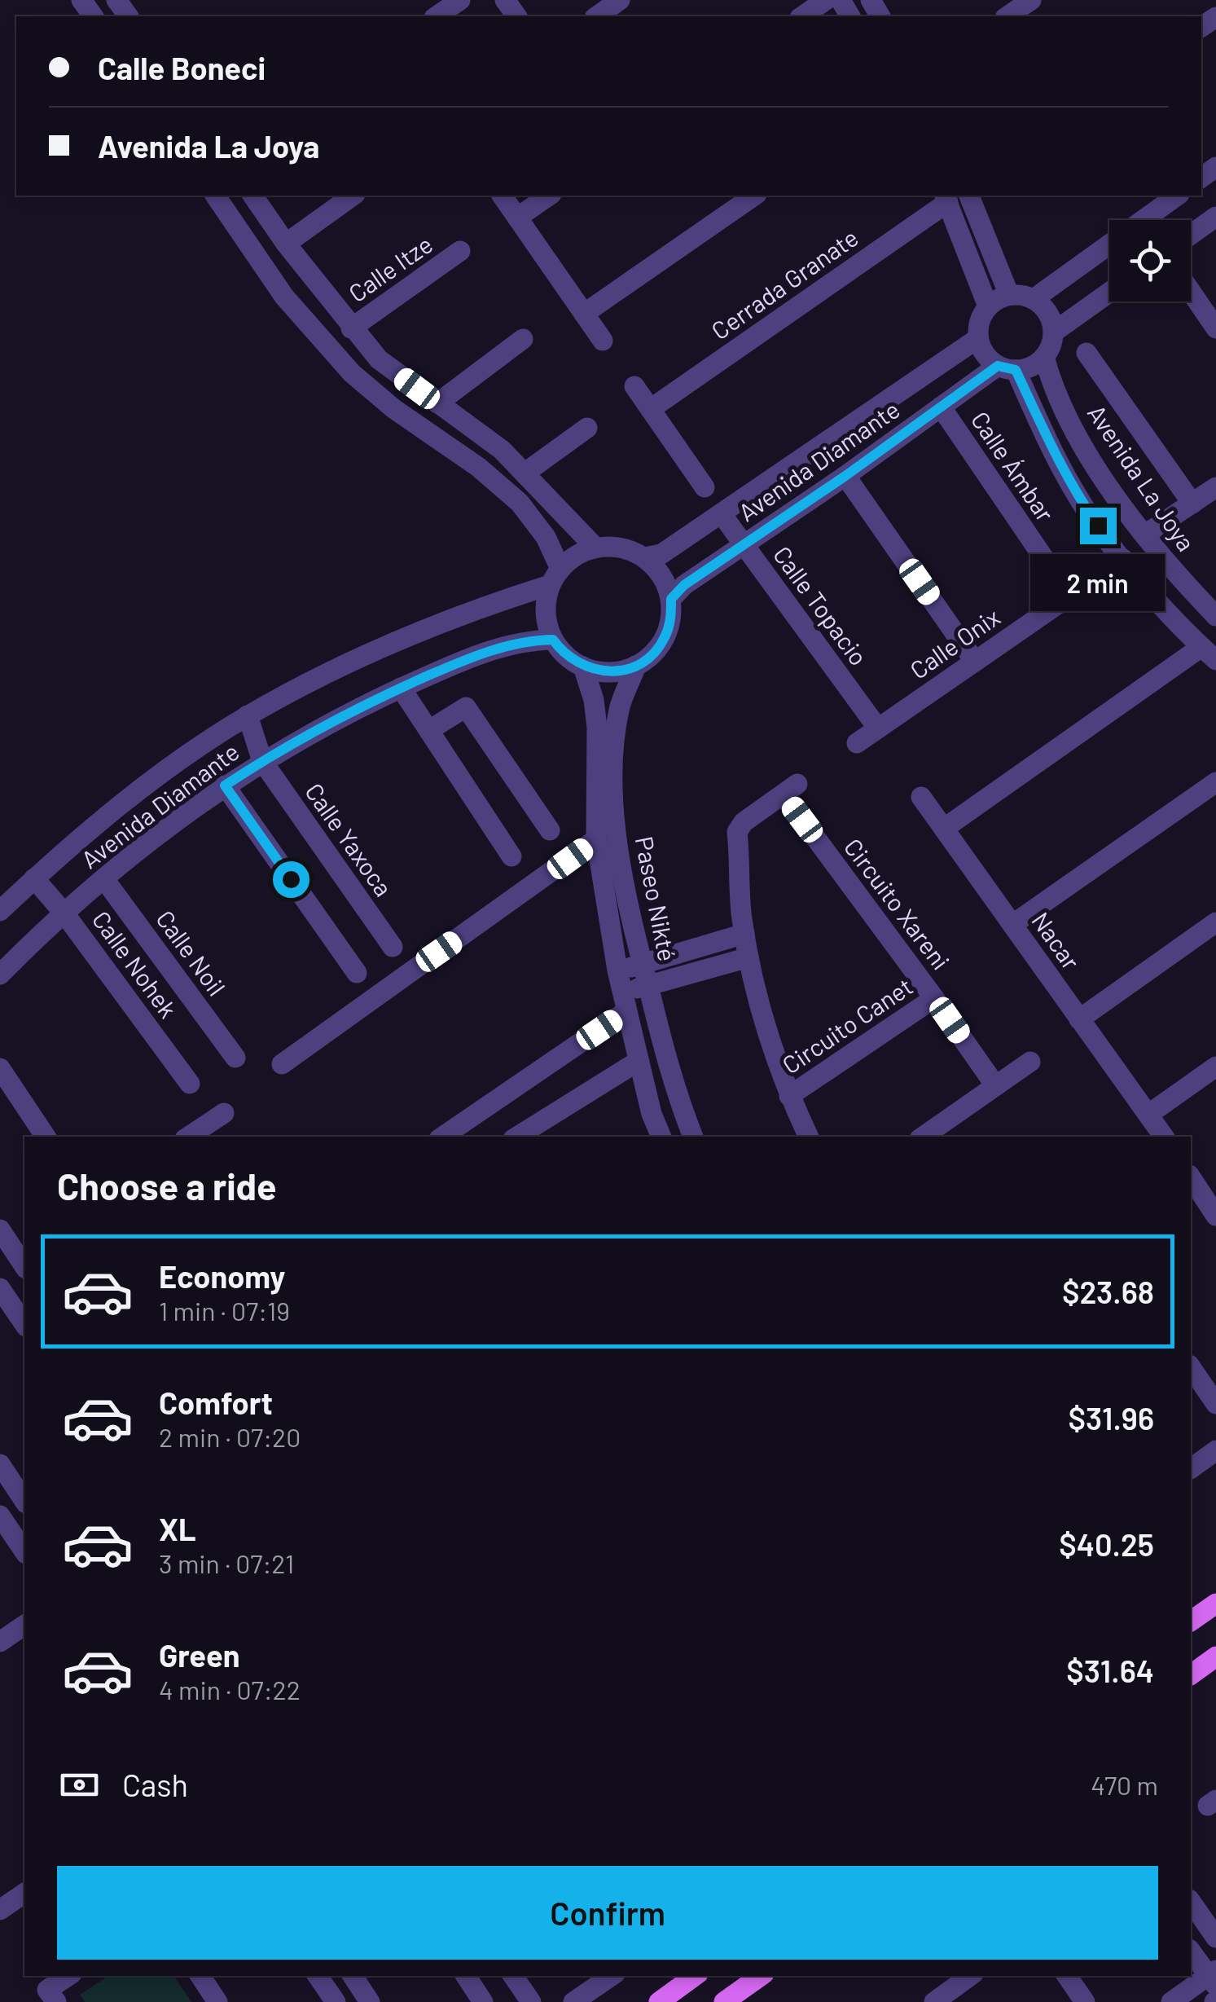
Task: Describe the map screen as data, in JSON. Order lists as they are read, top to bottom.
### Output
{
  "streets": {
    "street": [
      "Calle Itze",
      "Cerrada Granate",
      "Avenida Diamante",
      "Calle Ámbar",
      "Avenida La Joya",
      "Calle Topacio",
      "Calle Onix",
      "Calle Yaxoca",
      "Paseo Nikté",
      "Circuito Xareni",
      "Nacar",
      "Calle Noil",
      "Calle Nohek",
      "Circuito Canet"
    ]
  },
  "crossings": [
    ["Avenida Diamante", "Calle Ámbar"],
    ["Avenida Diamante", "Avenida La Joya"],
    ["Avenida Diamante", "Calle Topacio"],
    ["Avenida Diamante", "Calle Yaxoca"],
    ["Avenida Diamante", "Paseo Nikté"],
    ["Avenida Diamante", "Calle Noil"],
    ["Avenida Diamante", "Calle Nohek"],
    ["Calle Ámbar", "Calle Onix"],
    ["Calle Topacio", "Calle Onix"],
    ["Circuito Xareni", "Circuito Canet"]
  ],
  "page": {
    "banner": ["Calle Boneci", "Avenida La Joya"],
    "bubble": "2 min",
    "heading": "Choose a ride",
    "list": [
      {
        "name": "Economy",
        "note": "1 min · 07:19",
        "value": "$23.68"
      },
      {
        "name": "Comfort",
        "note": "2 min · 07:20",
        "value": "$31.96"
      },
      {
        "name": "XL",
        "note": "3 min · 07:21",
        "value": "$40.25"
      },
      {
        "name": "Green",
        "note": "4 min · 07:22",
        "value": "$31.64"
      }
    ],
    "pay": ["Cash", "470 m"],
    "buttons": "Confirm"
  }
}
